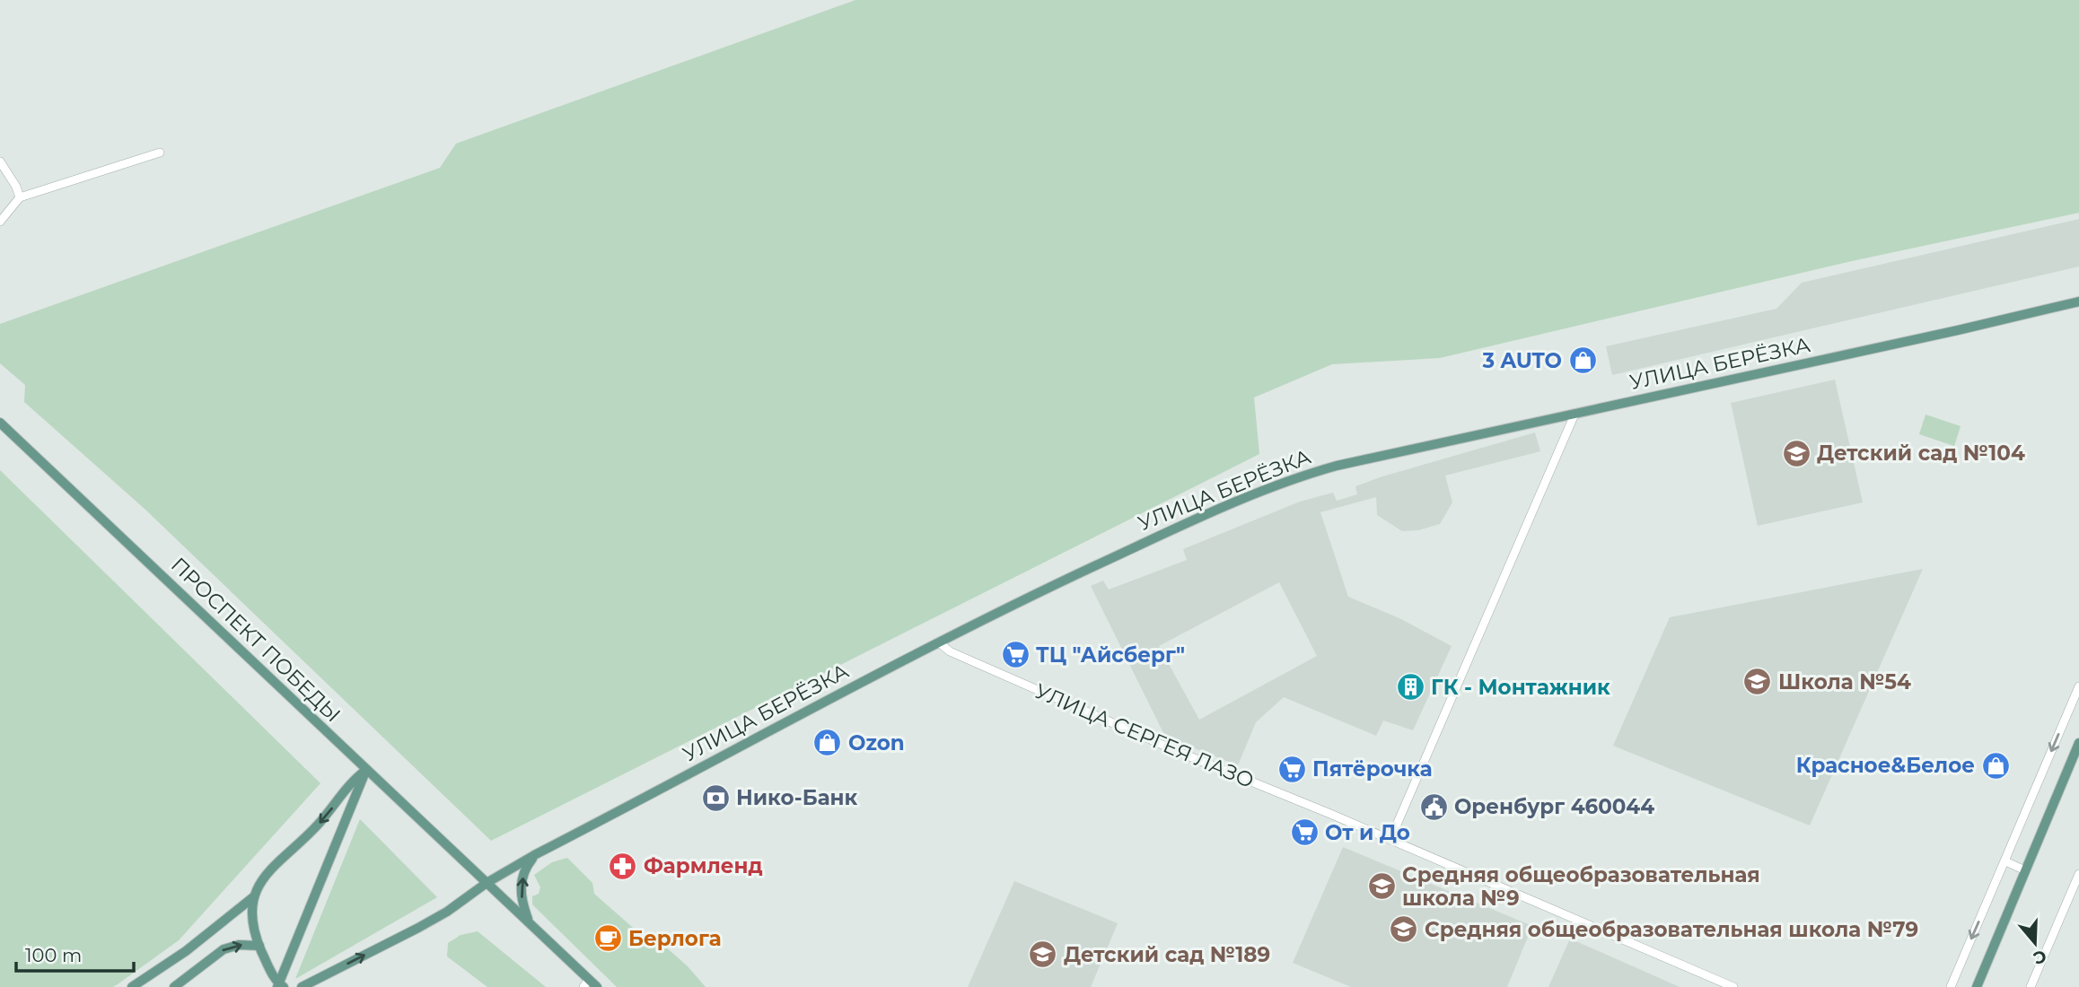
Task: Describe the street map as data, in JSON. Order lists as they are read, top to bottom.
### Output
{
  "streets": {
    "main road": ["УЛИЦА БЕРЁЗКА", "ПРОСПЕКТ ПОБЕДЫ"],
    "street": ["УЛИЦА СЕРГЕЯ ЛАЗО"]
  },
  "crossings": [
    ["УЛИЦА БЕРЁЗКА", "ПРОСПЕКТ ПОБЕДЫ"],
    ["УЛИЦА БЕРЁЗКА", "УЛИЦА СЕРГЕЯ ЛАЗО"]
  ],
  "places": {
    "shop": ["3 AUTO", "Ozon", "Красное&Белое"],
    "school or university": [
      "Детский сад №104",
      "Школа №54",
      "Средняя общеобразовательная школа №9",
      "Средняя общеобразовательная школа №79",
      "Детский сад №189"
    ],
    "supermarket": ["ТЦ \"Айсберг\"", "Пятёрочка", "От и До"],
    "building": ["ГК - Монтажник"],
    "bank": ["Нико-Банк"],
    "public building": ["Оренбург 460044"],
    "pharmacy": ["Фармленд"],
    "cafe": ["Берлога"]
  },
  "scale_bar": "100 m",
  "north": "bottom"
}
